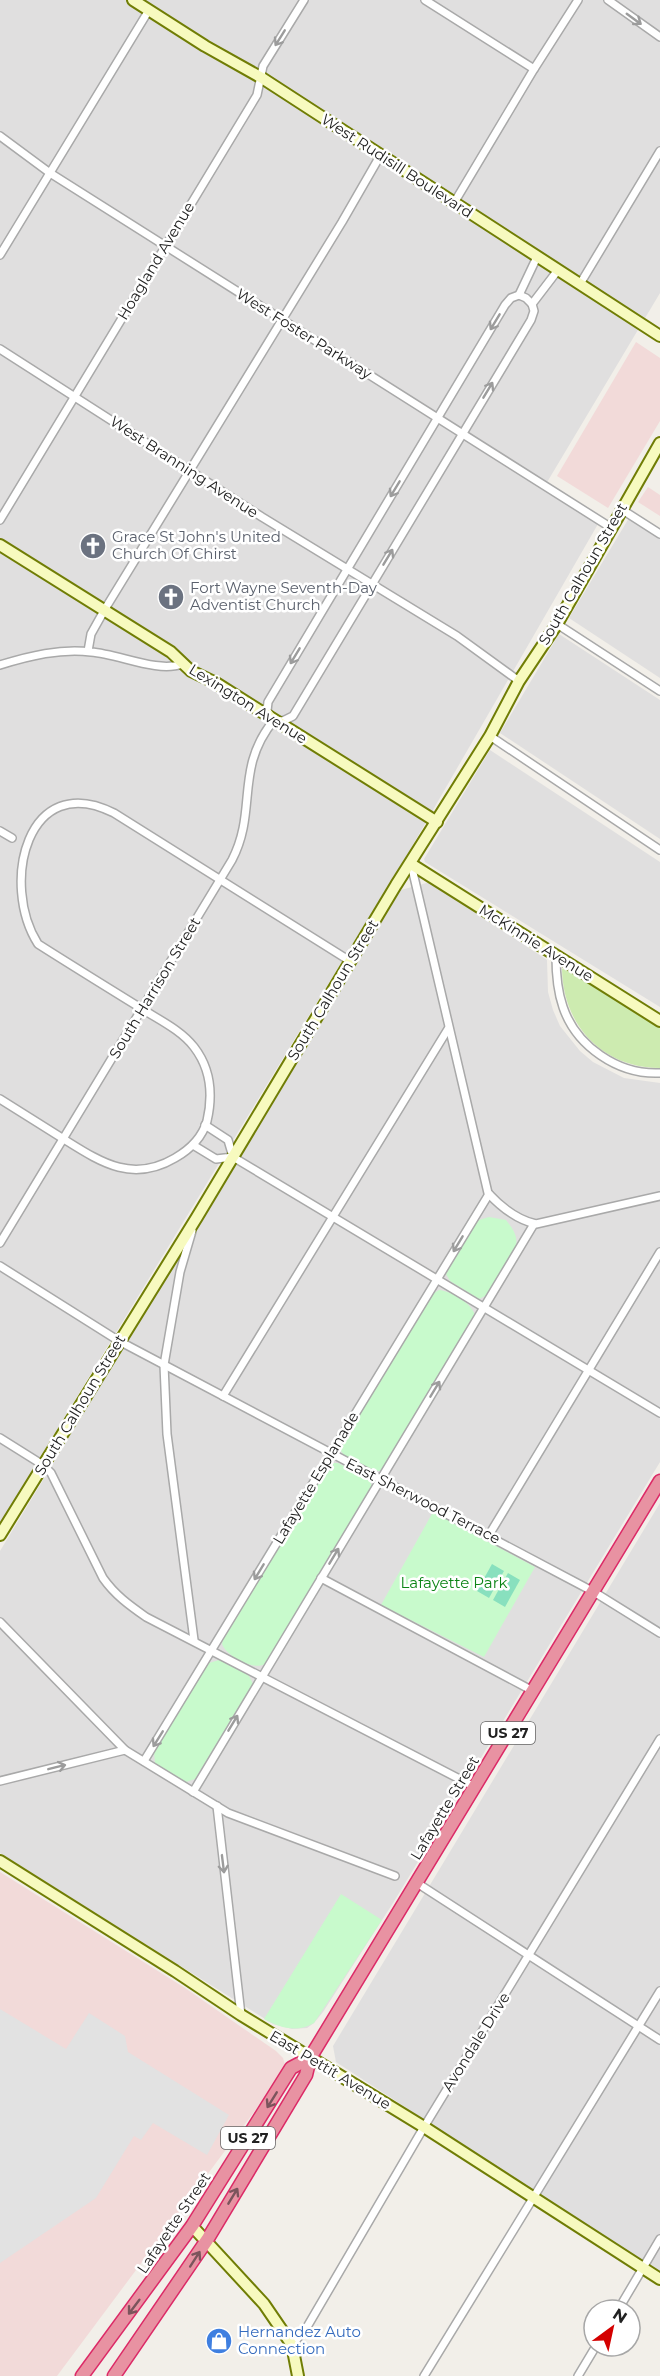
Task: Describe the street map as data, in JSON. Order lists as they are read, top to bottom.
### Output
{
  "streets": {
    "highway": ["US 27", "Lafayette Street"],
    "street": [
      "West Rudisill Boulevard",
      "Hoagland Avenue",
      "West Foster Parkway",
      "West Branning Avenue",
      "South Calhoun Street",
      "Lexington Avenue",
      "McKinnie Avenue",
      "South Harrison Street",
      "Lafayette Esplanade",
      "East Sherwood Terrace",
      "Avondale Drive",
      "East Pettit Avenue"
    ]
  },
  "crossings": [
    ["West Rudisill Boulevard", "Hoagland Avenue"],
    ["Hoagland Avenue", "West Foster Parkway"],
    ["Hoagland Avenue", "West Branning Avenue"],
    ["West Foster Parkway", "South Calhoun Street"],
    ["West Branning Avenue", "South Calhoun Street"],
    ["South Calhoun Street", "Lexington Avenue"],
    ["South Calhoun Street", "McKinnie Avenue"],
    ["South Calhoun Street", "East Sherwood Terrace"],
    ["Lexington Avenue", "South Harrison Street"],
    ["Lafayette Esplanade", "East Sherwood Terrace"],
    ["East Sherwood Terrace", "Lafayette Street"],
    ["Lafayette Street", "East Pettit Avenue"],
    ["Avondale Drive", "East Pettit Avenue"]
  ],
  "parks": ["Lafayette Park"],
  "places": {
    "church": ["Grace St John's United Church Of Chirst", "Fort Wayne Seventh-Day Adventist Church"],
    "shop": ["Hernandez Auto Connection"]
  },
  "north": "top right"
}
